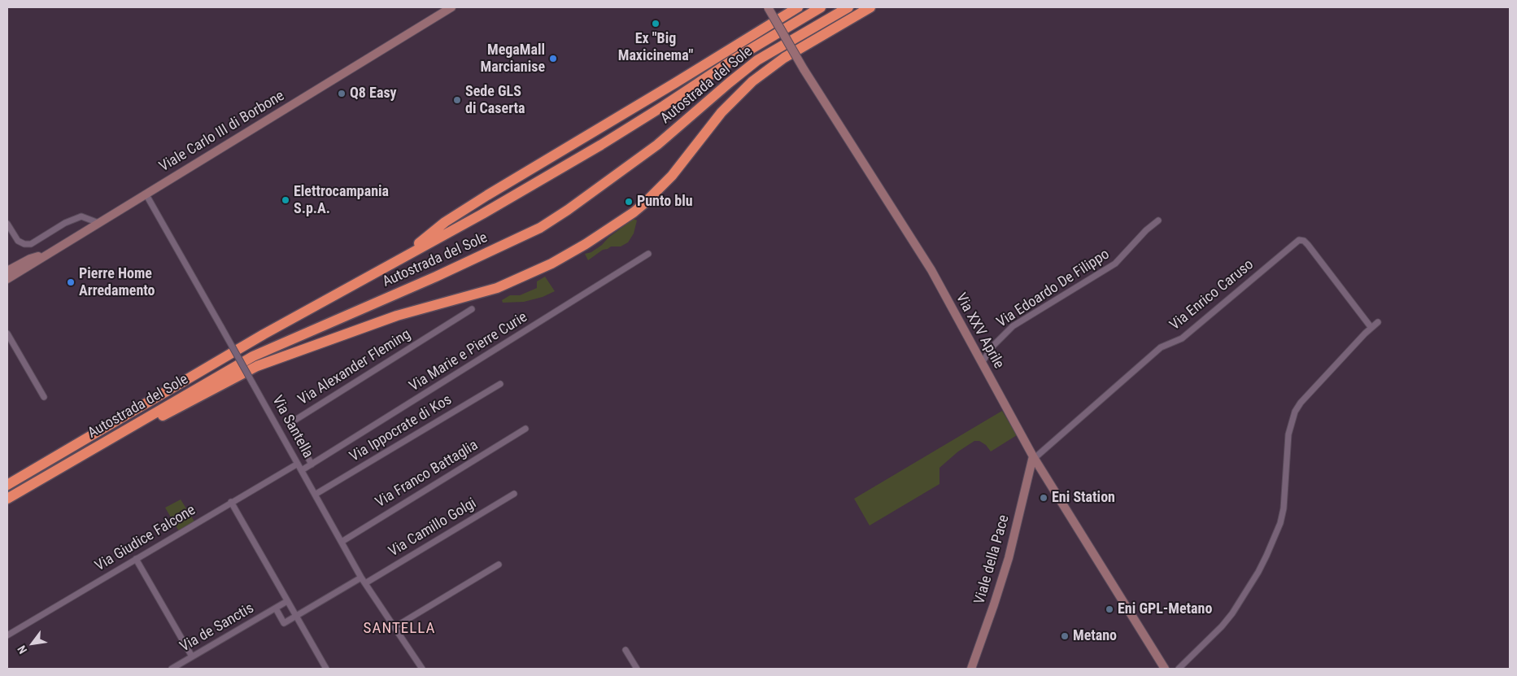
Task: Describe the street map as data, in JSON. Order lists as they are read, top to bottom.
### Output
{
  "streets": {
    "highway": ["Autostrada del Sole"],
    "street": [
      "Viale Carlo III di Borbone",
      "Via Edoardo De Filippo",
      "Via Enrico Caruso",
      "Via XXV Aprile",
      "Via Marie e Pierre Curie",
      "Via Alexander Fleming",
      "Via Santella",
      "Via Ippocrate di Kos",
      "Via Franco Battaglia",
      "Via Camillo Golgi",
      "Via Giudice Falcone",
      "Viale della Pace",
      "Via de Sanctis"
    ]
  },
  "crossings": [
    ["Viale Carlo III di Borbone", "Via Santella"],
    ["Via Edoardo De Filippo", "Via XXV Aprile"],
    ["Via Enrico Caruso", "Via XXV Aprile"],
    ["Via Enrico Caruso", "Viale della Pace"],
    ["Via XXV Aprile", "Viale della Pace"],
    ["Via Marie e Pierre Curie", "Via Alexander Fleming"],
    ["Via Marie e Pierre Curie", "Via Santella"],
    ["Via Santella", "Via Ippocrate di Kos"],
    ["Via Santella", "Via Franco Battaglia"],
    ["Via Santella", "Via Camillo Golgi"],
    ["Via Santella", "Via Giudice Falcone"],
    ["Via Santella", "Via de Sanctis"],
    ["Via Camillo Golgi", "Via de Sanctis"]
  ],
  "districts": ["SANTELLA"],
  "places": [
    "Ex \"Big Maxicinema\"",
    "MegaMall Marcianise",
    "Q8 Easy",
    "Sede GLS di Caserta",
    "Elettrocampania S.p.A.",
    "Punto blu",
    "Pierre Home Arredamento",
    "Eni Station",
    "Eni GPL-Metano",
    "Metano"
  ],
  "north": "bottom left"
}
